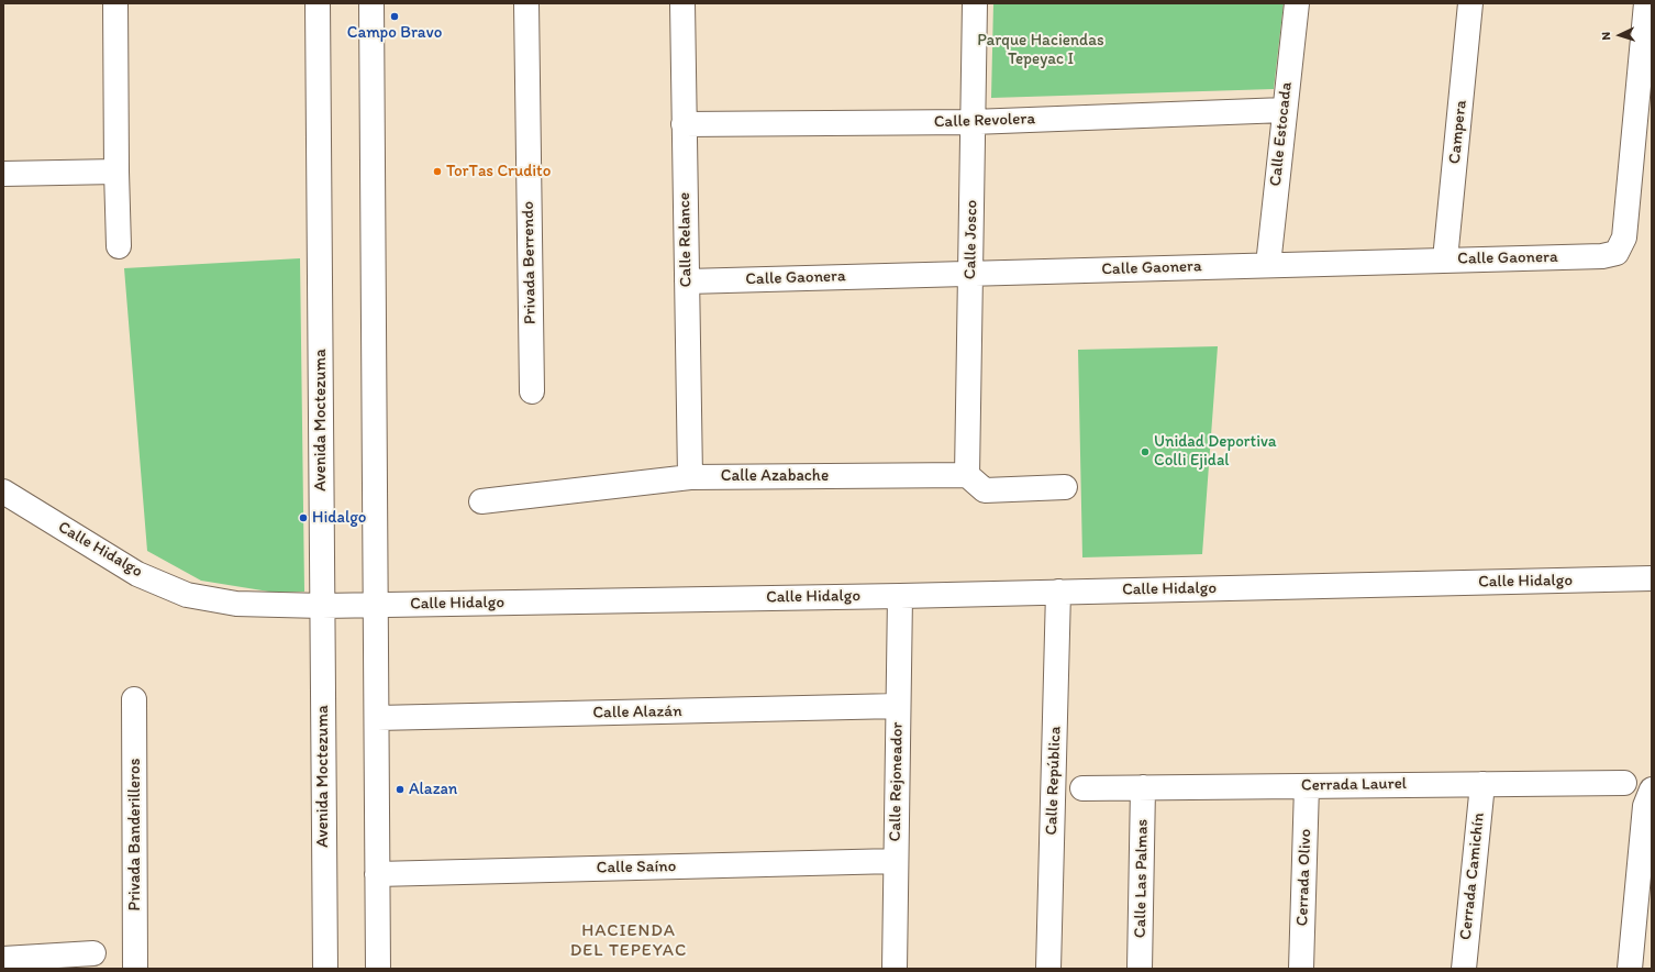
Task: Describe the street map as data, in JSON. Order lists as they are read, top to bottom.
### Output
{
  "streets": {
    "street": [
      "Calle Revolera",
      "Campera",
      "Calle Estocada",
      "Calle Relance",
      "Calle Josco",
      "Calle Gaonera",
      "Privada Berrendo",
      "Avenida Moctezuma",
      "Calle Azabache",
      "Calle Hidalgo",
      "Calle Alazán",
      "Calle República",
      "Calle Rejoneador",
      "Cerrada Laurel",
      "Privada Banderilleros",
      "Calle Saíno",
      "Cerrada Camichín",
      "Cerrada Olivo",
      "Calle Las Palmas"
    ]
  },
  "crossings": [
    ["Calle Revolera", "Calle Estocada"],
    ["Calle Revolera", "Calle Relance"],
    ["Calle Revolera", "Calle Josco"],
    ["Campera", "Calle Gaonera"],
    ["Calle Estocada", "Calle Gaonera"],
    ["Calle Relance", "Calle Gaonera"],
    ["Calle Relance", "Calle Azabache"],
    ["Calle Josco", "Calle Gaonera"],
    ["Calle Josco", "Calle Azabache"],
    ["Avenida Moctezuma", "Calle Hidalgo"],
    ["Calle Hidalgo", "Calle República"],
    ["Calle Hidalgo", "Calle Rejoneador"],
    ["Calle Alazán", "Calle Rejoneador"],
    ["Calle Rejoneador", "Calle Saíno"],
    ["Cerrada Laurel", "Cerrada Camichín"],
    ["Cerrada Laurel", "Cerrada Olivo"],
    ["Cerrada Laurel", "Calle Las Palmas"]
  ],
  "districts": ["HACIENDA DEL TEPEYAC"],
  "parks": ["Parque Haciendas Tepeyac I"],
  "places": [
    "Campo Bravo",
    "TorTas Crudito",
    "Unidad Deportiva Colli Ejidal",
    "Hidalgo",
    "Alazan"
  ],
  "north": "left"
}
